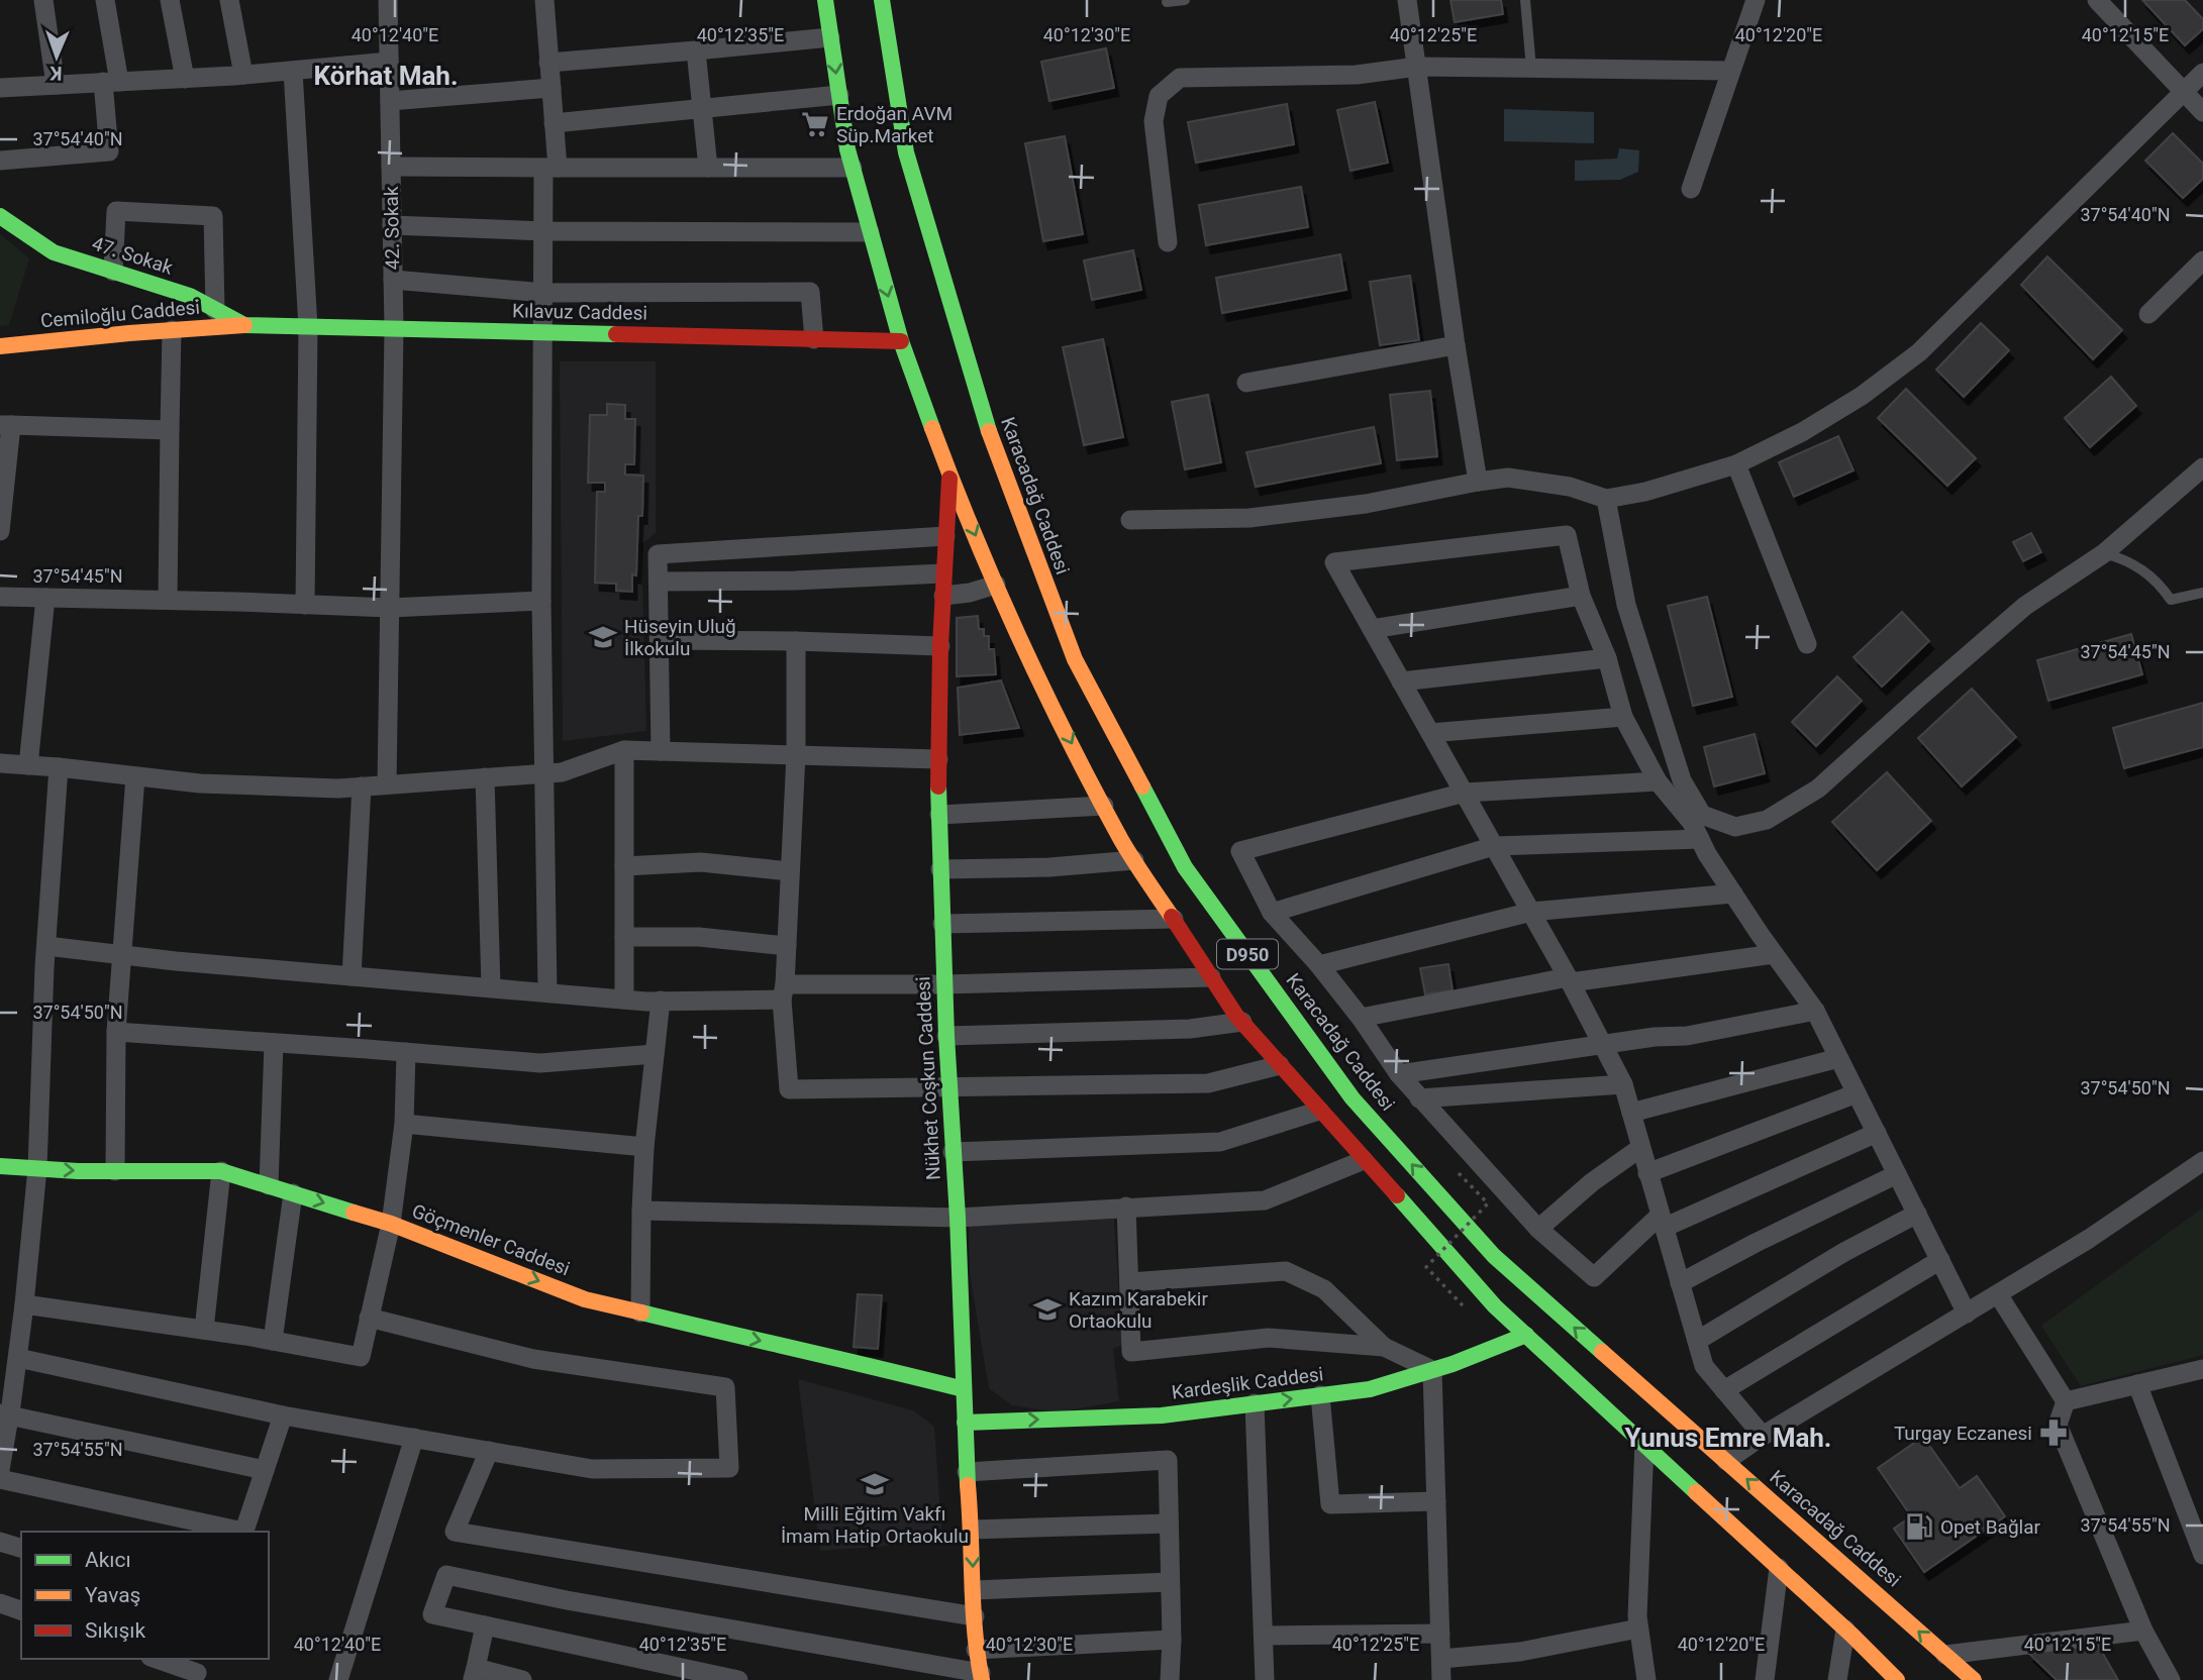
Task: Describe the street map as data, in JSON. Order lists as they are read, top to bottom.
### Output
{
  "streets": {
    "main road": [
      "47. Sokak",
      "Kılavuz Caddesi",
      "Cemiloğlu Caddesi",
      "Karacadağ Caddesi",
      "D950",
      "Nükhet Coşkun Caddesi",
      "Göçmenler Caddesi",
      "Kardeşlik Caddesi"
    ],
    "street": ["42. Sokak"]
  },
  "crossings": [
    ["42. Sokak", "Kılavuz Caddesi"],
    ["47. Sokak", "Kılavuz Caddesi"],
    ["47. Sokak", "Cemiloğlu Caddesi"],
    ["Kılavuz Caddesi", "Cemiloğlu Caddesi"],
    ["Kılavuz Caddesi", "D950"],
    ["D950", "Nükhet Coşkun Caddesi"],
    ["D950", "Kardeşlik Caddesi"],
    ["Nükhet Coşkun Caddesi", "Göçmenler Caddesi"],
    ["Nükhet Coşkun Caddesi", "Kardeşlik Caddesi"]
  ],
  "one_way": ["Göçmenler Caddesi", "Kardeşlik Caddesi"],
  "districts": ["Körhat Mah.", "Yunus Emre Mah."],
  "places": {
    "supermarket": ["Erdoğan AVM Süp.Market"],
    "school or university": ["Hüseyin Uluğ İlkokulu", "Kazım Karabekir Ortaokulu", "Milli Eğitim Vakfı İmam Hatip Ortaokulu"],
    "pharmacy": ["Turgay Eczanesi"],
    "fuel station": ["Opet Bağlar"]
  },
  "legend": ["Akıcı", "Yavaş", "Sıkışık"],
  "north": "bottom",
  "coordinates": [
    "40°12'40\"E",
    "40°12'35\"E",
    "40°12'30\"E",
    "40°12'25\"E",
    "40°12'20\"E",
    "40°12'15\"E",
    "37°54'40\"N",
    "37°54'45\"N",
    "37°54'50\"N",
    "37°54'55\"N"
  ]
}
